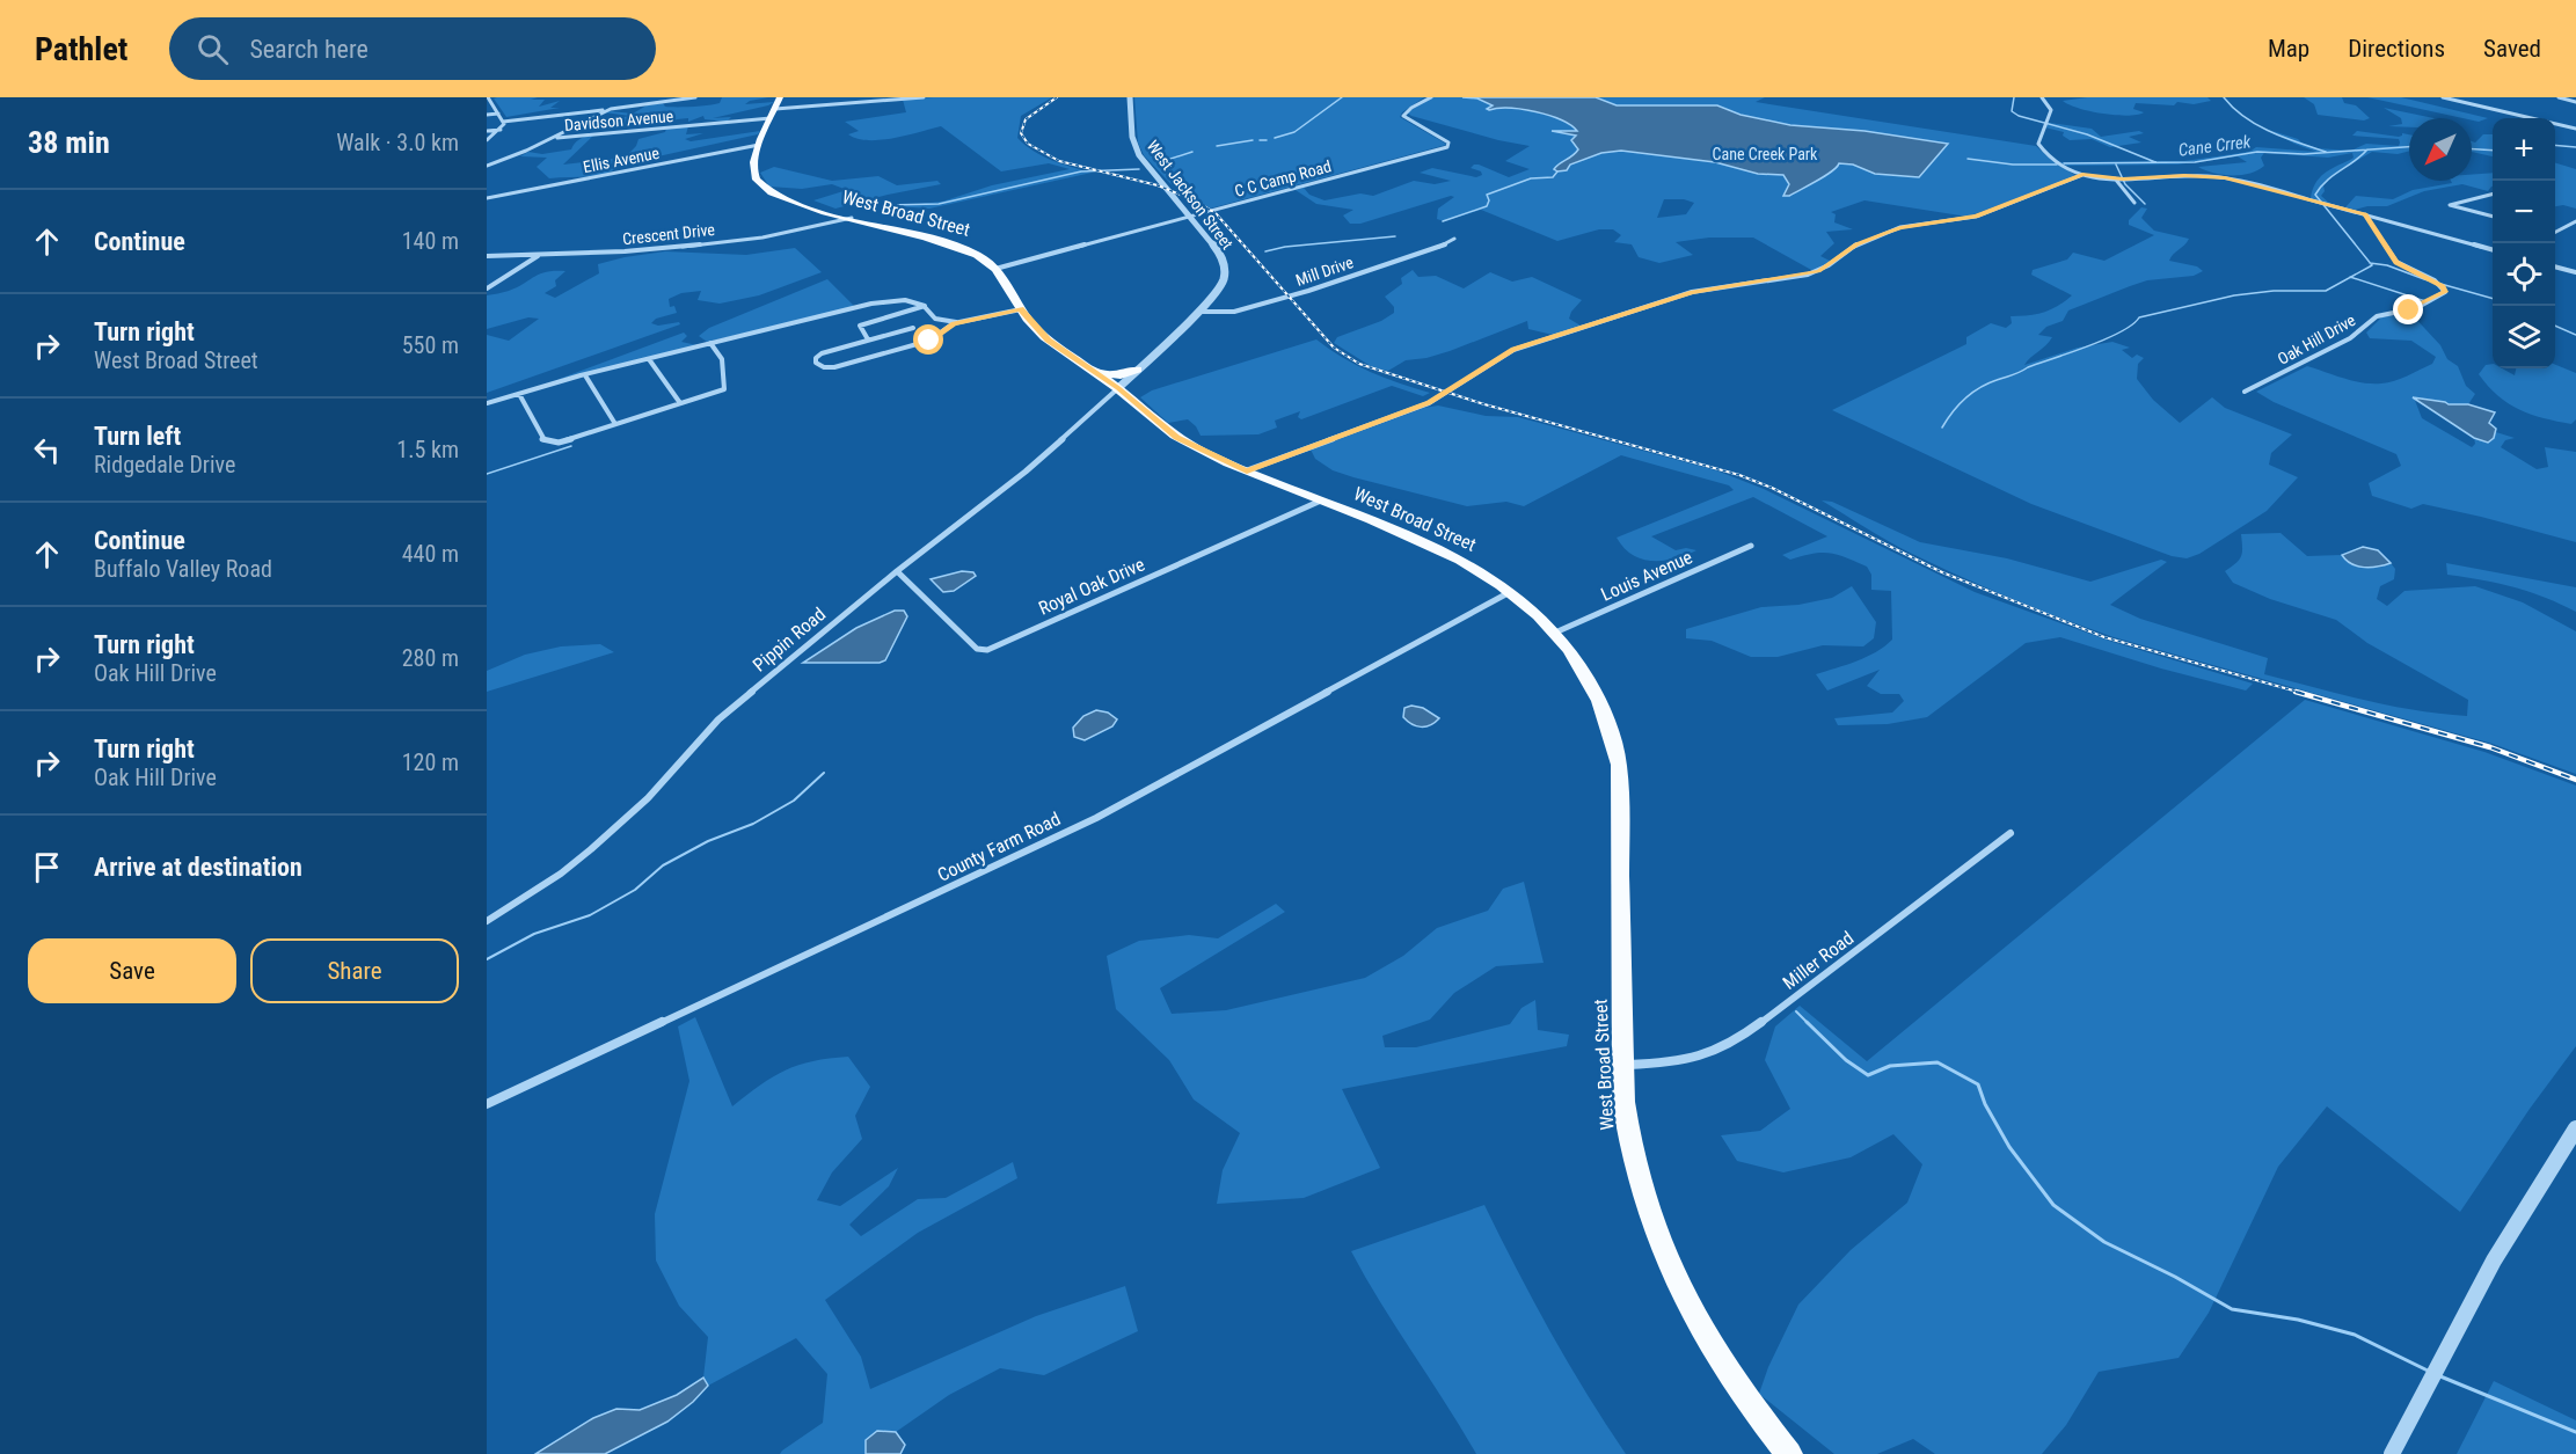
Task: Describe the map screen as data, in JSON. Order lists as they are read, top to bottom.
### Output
{
  "streets": {
    "main road": ["West Broad Street"],
    "street": [
      "Davidson Avenue",
      "Ellis Avenue",
      "C C Camp Road",
      "West Jackson Street",
      "Crescent Drive",
      "Mill Drive",
      "Oak Hill Drive",
      "Louis Avenue",
      "Royal Oak Drive",
      "Pippin Road",
      "County Farm Road",
      "Miller Road"
    ]
  },
  "crossings": [
    ["Davidson Avenue", "West Broad Street"],
    ["Ellis Avenue", "West Broad Street"],
    ["C C Camp Road", "West Jackson Street"],
    ["C C Camp Road", "West Broad Street"],
    ["West Jackson Street", "West Broad Street"],
    ["West Jackson Street", "Mill Drive"],
    ["West Jackson Street", "Pippin Road"],
    ["West Broad Street", "Crescent Drive"],
    ["West Broad Street", "Louis Avenue"],
    ["West Broad Street", "Royal Oak Drive"],
    ["West Broad Street", "Pippin Road"],
    ["West Broad Street", "County Farm Road"],
    ["West Broad Street", "Miller Road"],
    ["Royal Oak Drive", "Pippin Road"]
  ],
  "water": ["Cane Crrek"],
  "parks": ["Cane Creek Park"],
  "north": "bottom left",
  "page": {
    "header": "Pathlet",
    "search": "Search here",
    "nav": ["Map", "Directions", "Saved"],
    "heading": ["38 min", "Walk · 3.0 km"],
    "map_buttons": ["+", "−"],
    "list": [
      ["Continue", "140 m"],
      ["Turn right", "West Broad Street", "550 m"],
      ["Turn left", "Ridgedale Drive", "1.5 km"],
      ["Continue", "Buffalo Valley Road", "440 m"],
      ["Turn right", "Oak Hill Drive", "280 m"],
      ["Turn right", "Oak Hill Drive", "120 m"],
      "Arrive at destination"
    ],
    "buttons": ["Save", "Share"]
  }
}
